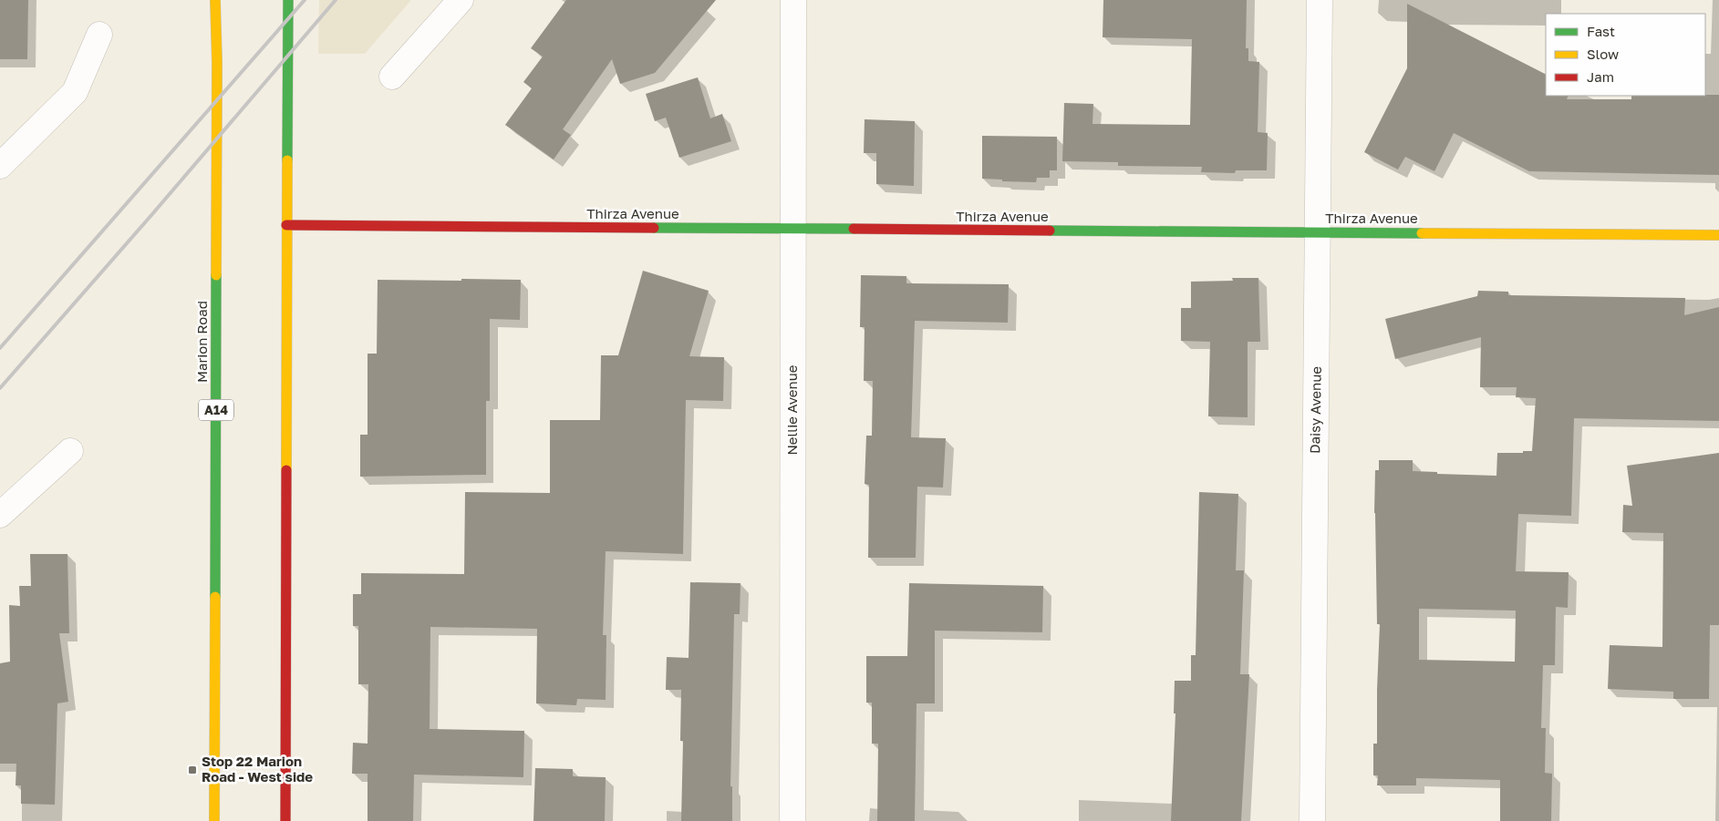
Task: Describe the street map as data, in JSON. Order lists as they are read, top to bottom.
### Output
{
  "streets": {
    "main road": ["Thirza Avenue", "Marion Road", "A14"],
    "street": ["Nellie Avenue", "Daisy Avenue"]
  },
  "crossings": [
    ["Thirza Avenue", "Nellie Avenue"],
    ["Thirza Avenue", "Daisy Avenue"]
  ],
  "places": {
    "transit": ["Stop 22 Marion Road - West side"]
  },
  "legend": ["Fast", "Slow", "Jam"]
}
